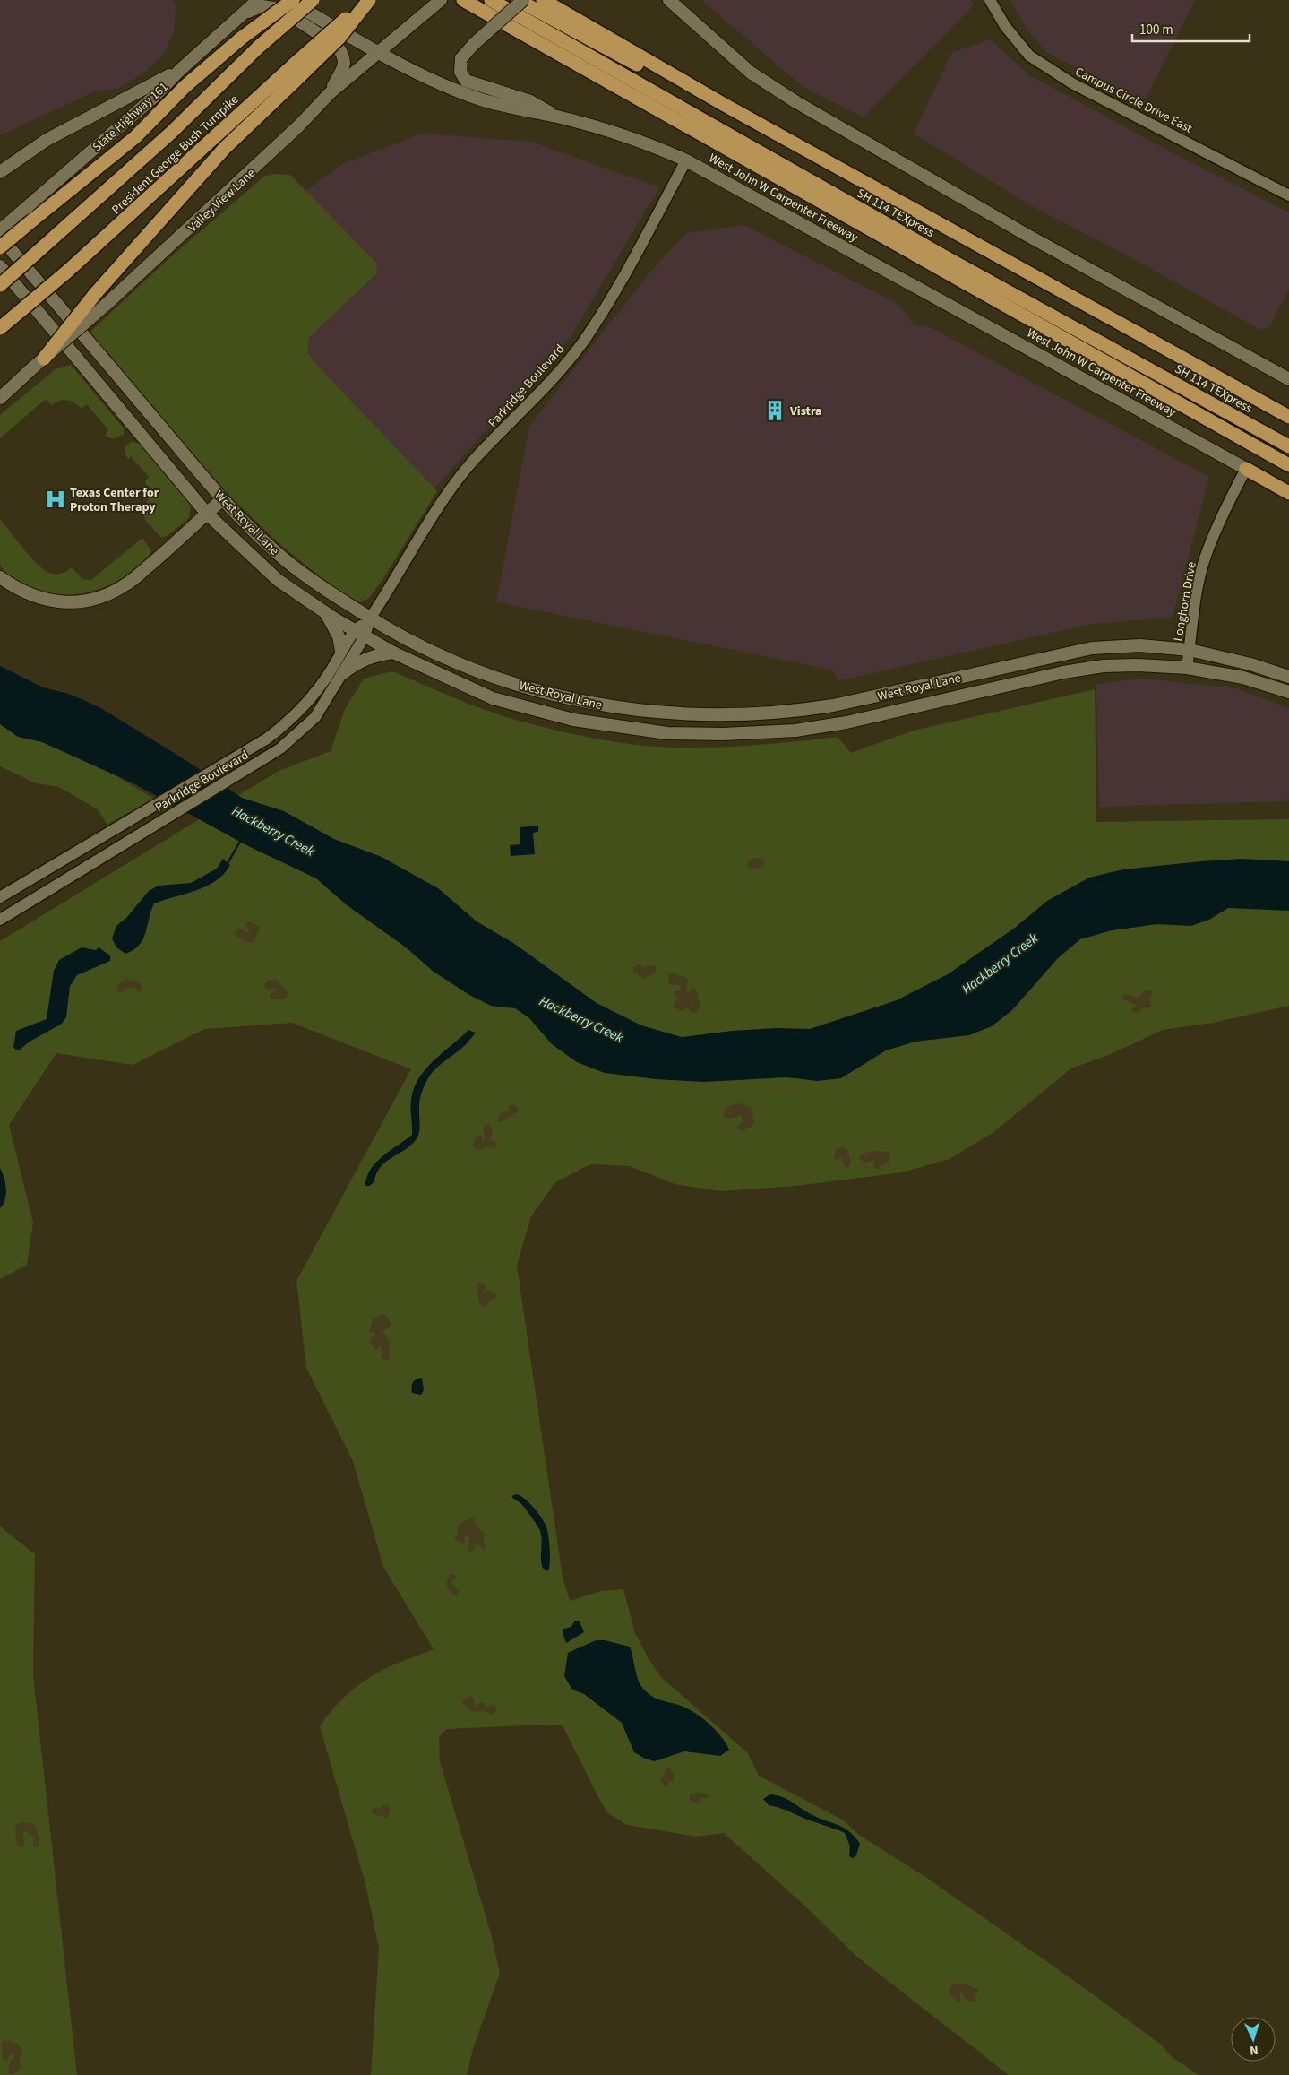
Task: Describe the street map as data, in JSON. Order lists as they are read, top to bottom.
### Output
{
  "streets": {
    "highway": ["President George Bush Turnpike", "West John W Carpenter Freeway", "SH 114 TEXpress"],
    "main road": ["State Highway 161", "Valley View Lane", "West Royal Lane"],
    "street": ["Campus Circle Drive East", "Parkridge Boulevard", "Longhorn Drive"]
  },
  "crossings": [
    ["West John W Carpenter Freeway", "Valley View Lane"],
    ["West John W Carpenter Freeway", "Parkridge Boulevard"],
    ["West John W Carpenter Freeway", "Longhorn Drive"],
    ["Parkridge Boulevard", "West Royal Lane"],
    ["West Royal Lane", "Longhorn Drive"]
  ],
  "water": ["Hackberry Creek"],
  "places": {
    "building": ["Vistra"],
    "hospital": ["Texas Center for Proton Therapy"]
  },
  "scale_bar": "100 m",
  "north": "bottom"
}
